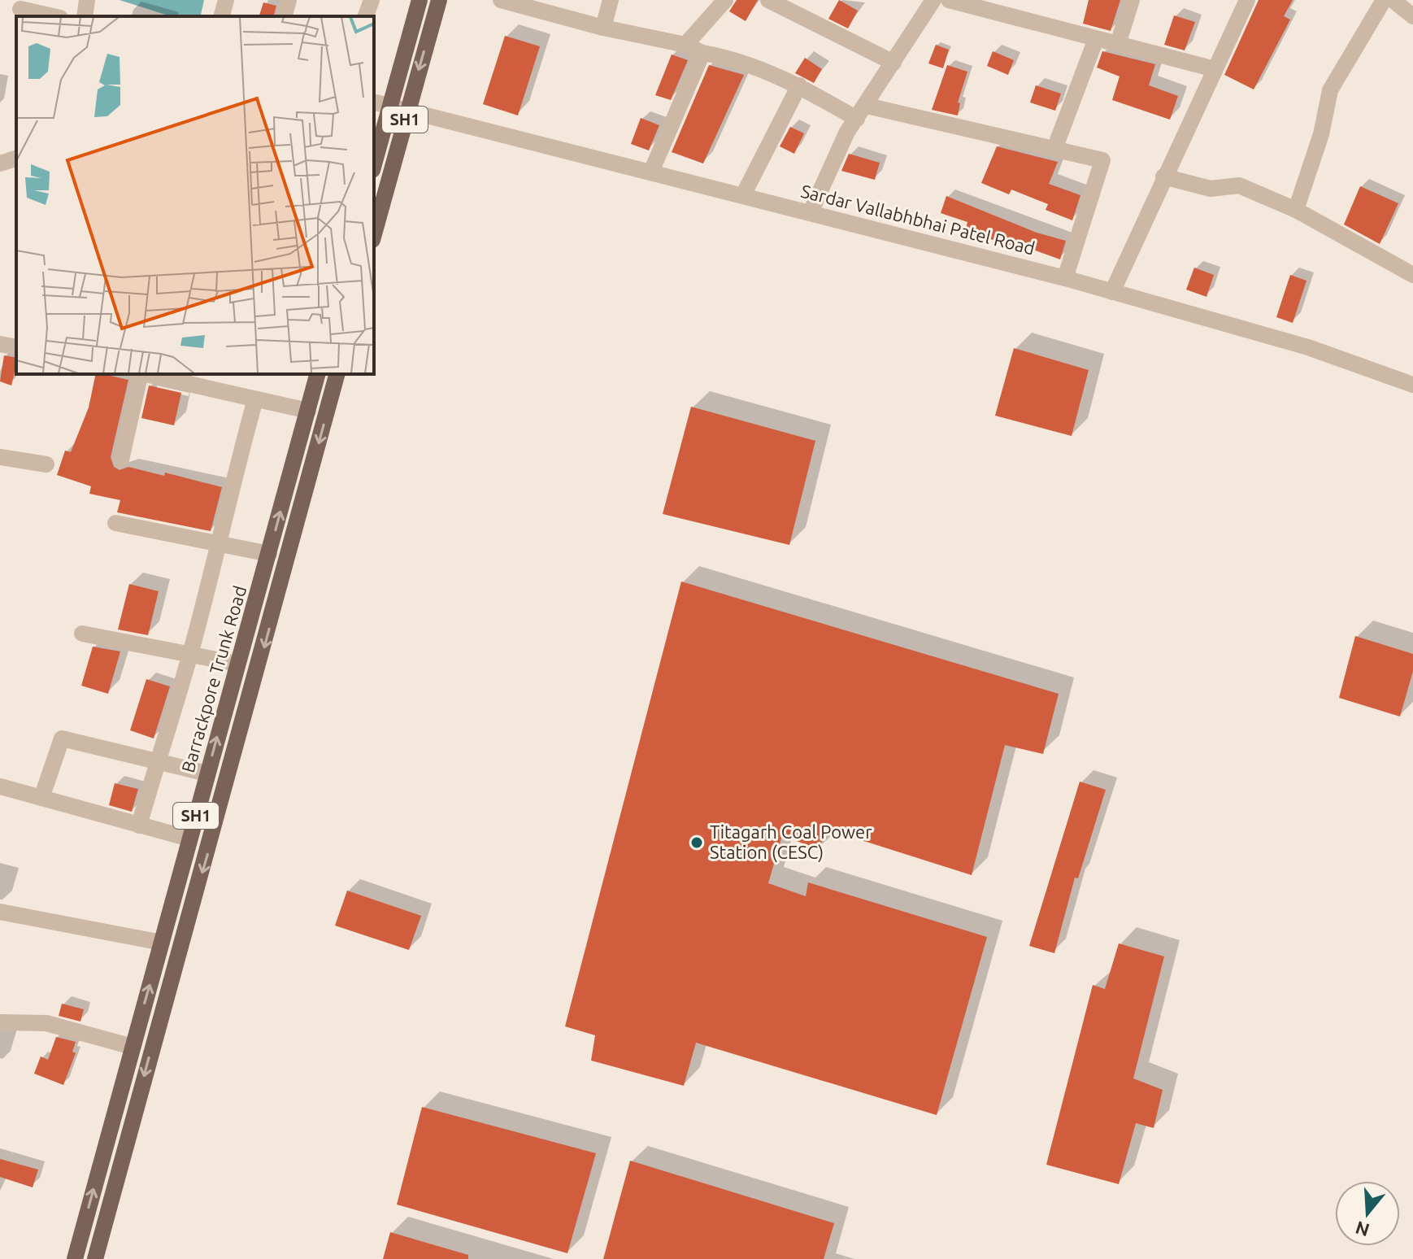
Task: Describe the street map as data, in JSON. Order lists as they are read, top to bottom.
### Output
{
  "streets": {
    "main road": ["SH1", "Barrackpore Trunk Road"],
    "street": ["Sardar Vallabhbhai Patel Road"]
  },
  "crossings": [
    ["SH1", "Sardar Vallabhbhai Patel Road"]
  ],
  "places": ["Titagarh Coal Power Station (CESC)"],
  "north": "bottom"
}
